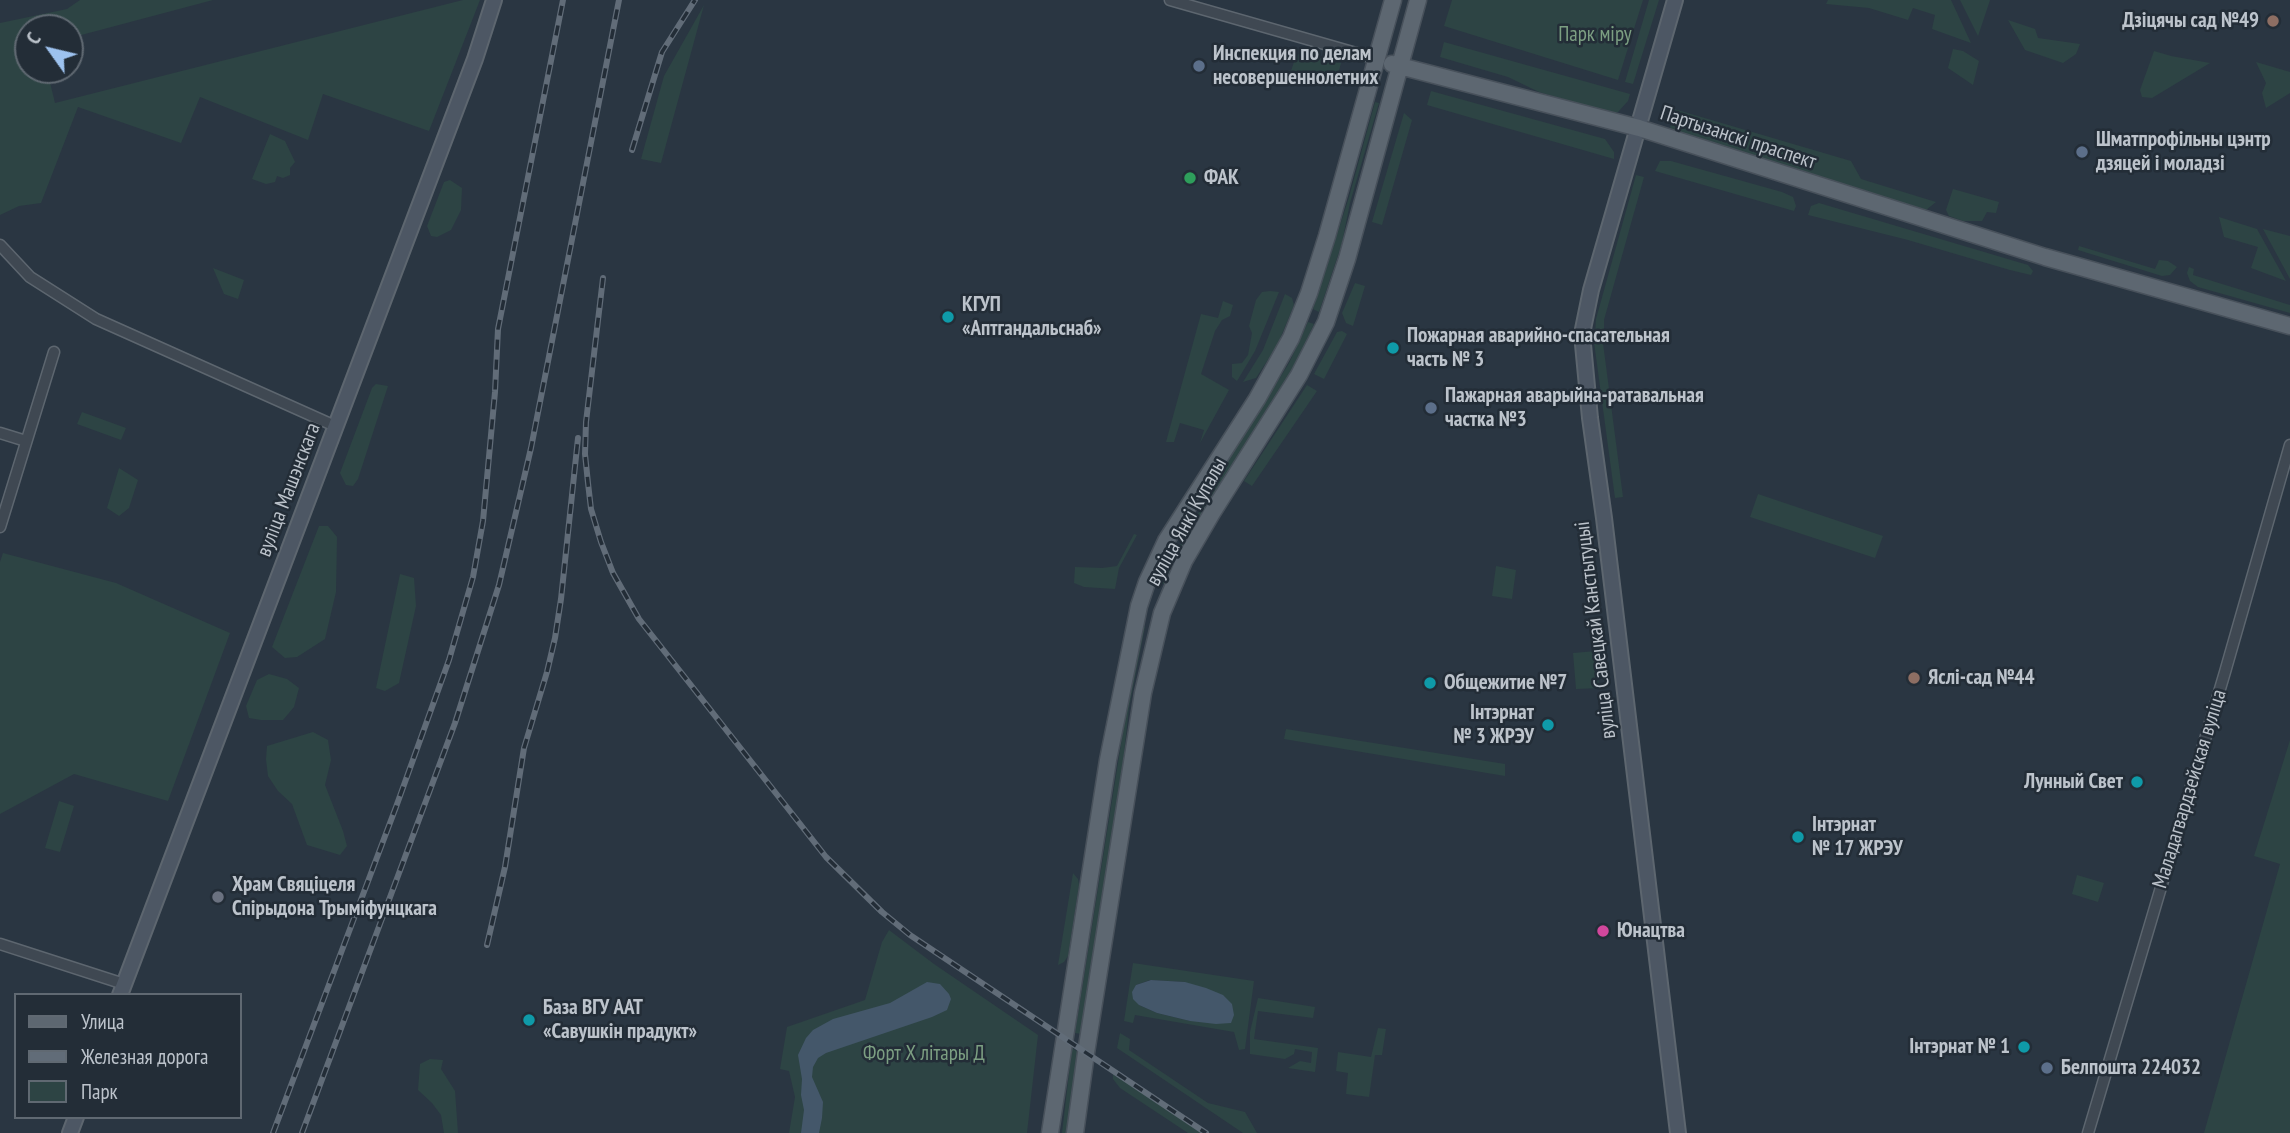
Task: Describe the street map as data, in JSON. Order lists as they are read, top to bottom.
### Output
{
  "streets": {
    "main road": [
      "Партызанскі праспект",
      "вуліца Машэнскага",
      "вуліца Янкі Купалы",
      "вуліца Савецкай Канстытуцыі"
    ],
    "street": ["Маладагвардзейская вуліца"]
  },
  "crossings": [
    ["Партызанскі праспект", "вуліца Янкі Купалы"],
    ["Партызанскі праспект", "вуліца Савецкай Канстытуцыі"]
  ],
  "parks": ["Парк міру", "Форт X літары Д"],
  "places": [
    "Дзіцячы сад №49",
    "Инспекция по делам несовершеннолетних",
    "Шматпрофільны цэнтр дзяцей і моладзі",
    "ФАК",
    "КГУП «Аптгандальснаб»",
    "Пожарная аварийно-спасательная часть № 3",
    "Пажарная аварыйна-ратавальная частка №3",
    "Яслі-сад №44",
    "Общежитие №7",
    "Інтэрнат № 3 ЖРЭУ",
    "Лунный Свет",
    "Інтэрнат № 17 ЖРЭУ",
    "Храм Свяціцеля Спірыдона Трыміфунцкага",
    "Юнацтва",
    "База ВГУ ААТ «Савушкін прадукт»",
    "Інтэрнат № 1",
    "Белпошта 224032"
  ],
  "legend": ["Улица", "Железная дорога", "Парк"],
  "north": "top left"
}
